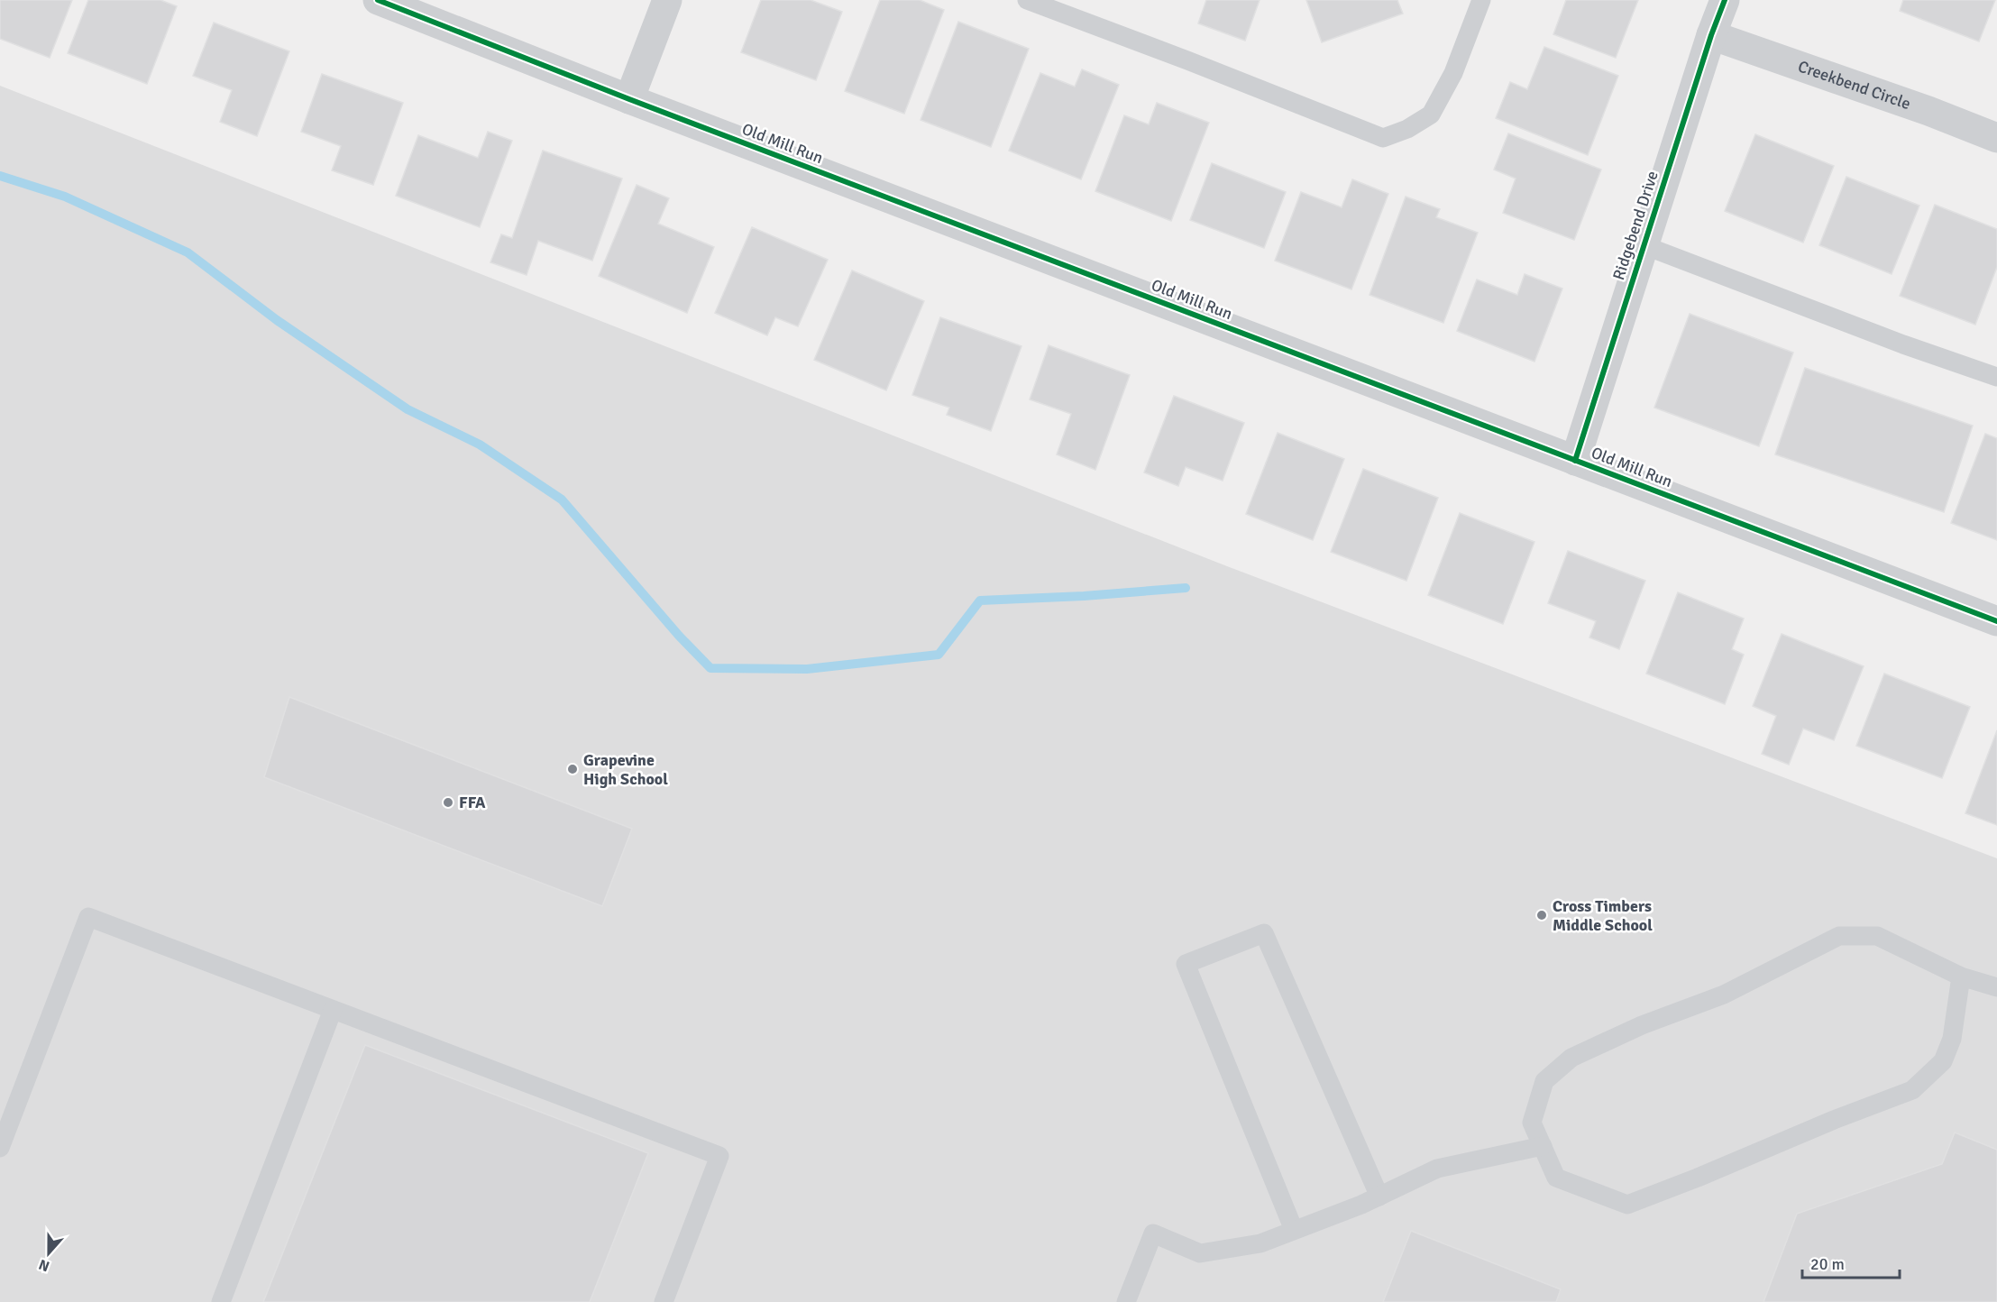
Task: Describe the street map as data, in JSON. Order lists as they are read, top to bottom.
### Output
{
  "streets": {
    "street": ["Creekbend Circle", "Old Mill Run", "Ridgebend Drive"]
  },
  "crossings": [
    ["Creekbend Circle", "Ridgebend Drive"],
    ["Old Mill Run", "Ridgebend Drive"]
  ],
  "places": ["Grapevine High School", "FFA", "Cross Timbers Middle School"],
  "scale_bar": "20 m",
  "north": "bottom"
}
